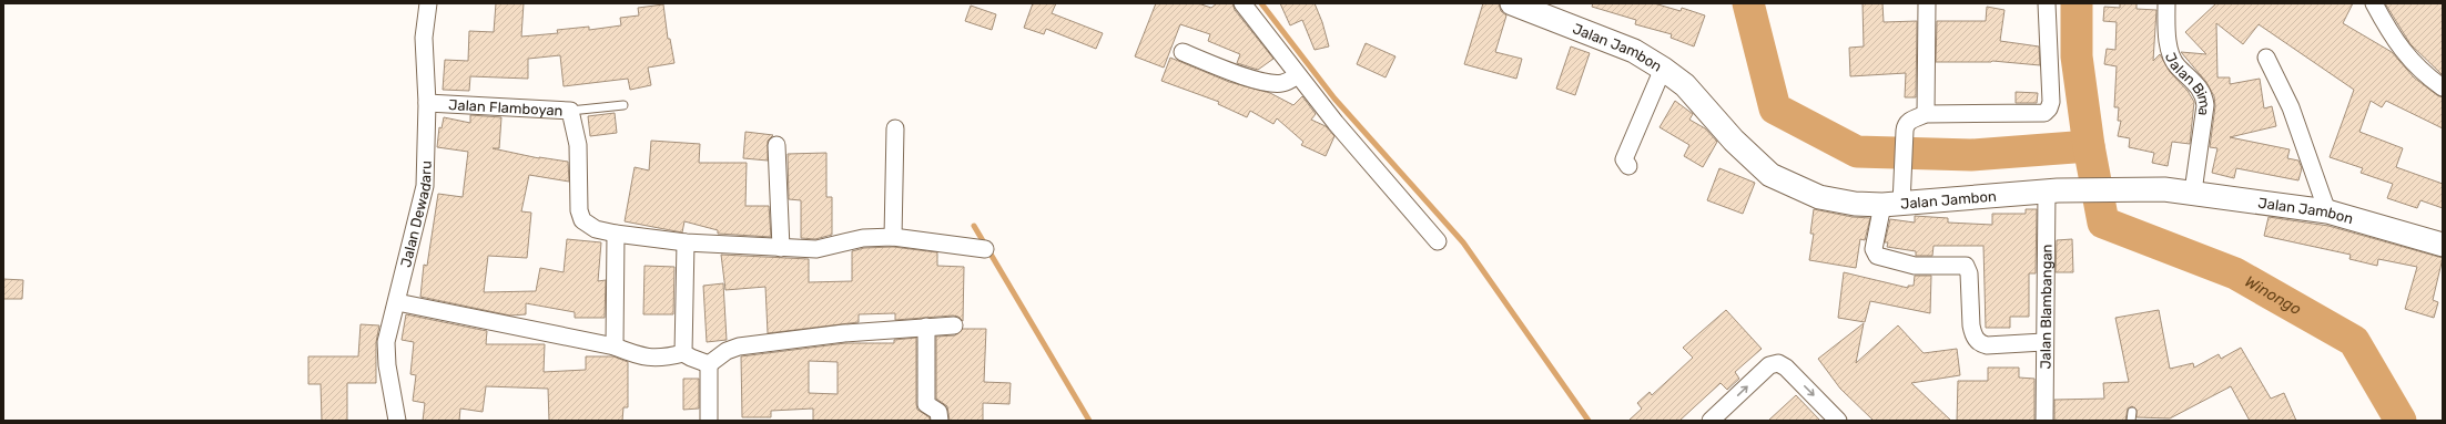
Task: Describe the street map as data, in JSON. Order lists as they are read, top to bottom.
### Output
{
  "streets": {
    "main road": ["Jalan Jambon"],
    "street": [
      "Jalan Bima",
      "Jalan Flamboyan",
      "Jalan Dewadaru",
      "Jalan Blambangan"
    ]
  },
  "crossings": [
    ["Jalan Jambon", "Jalan Bima"],
    ["Jalan Jambon", "Jalan Blambangan"],
    ["Jalan Flamboyan", "Jalan Dewadaru"]
  ],
  "water": ["Winongo"]
}
